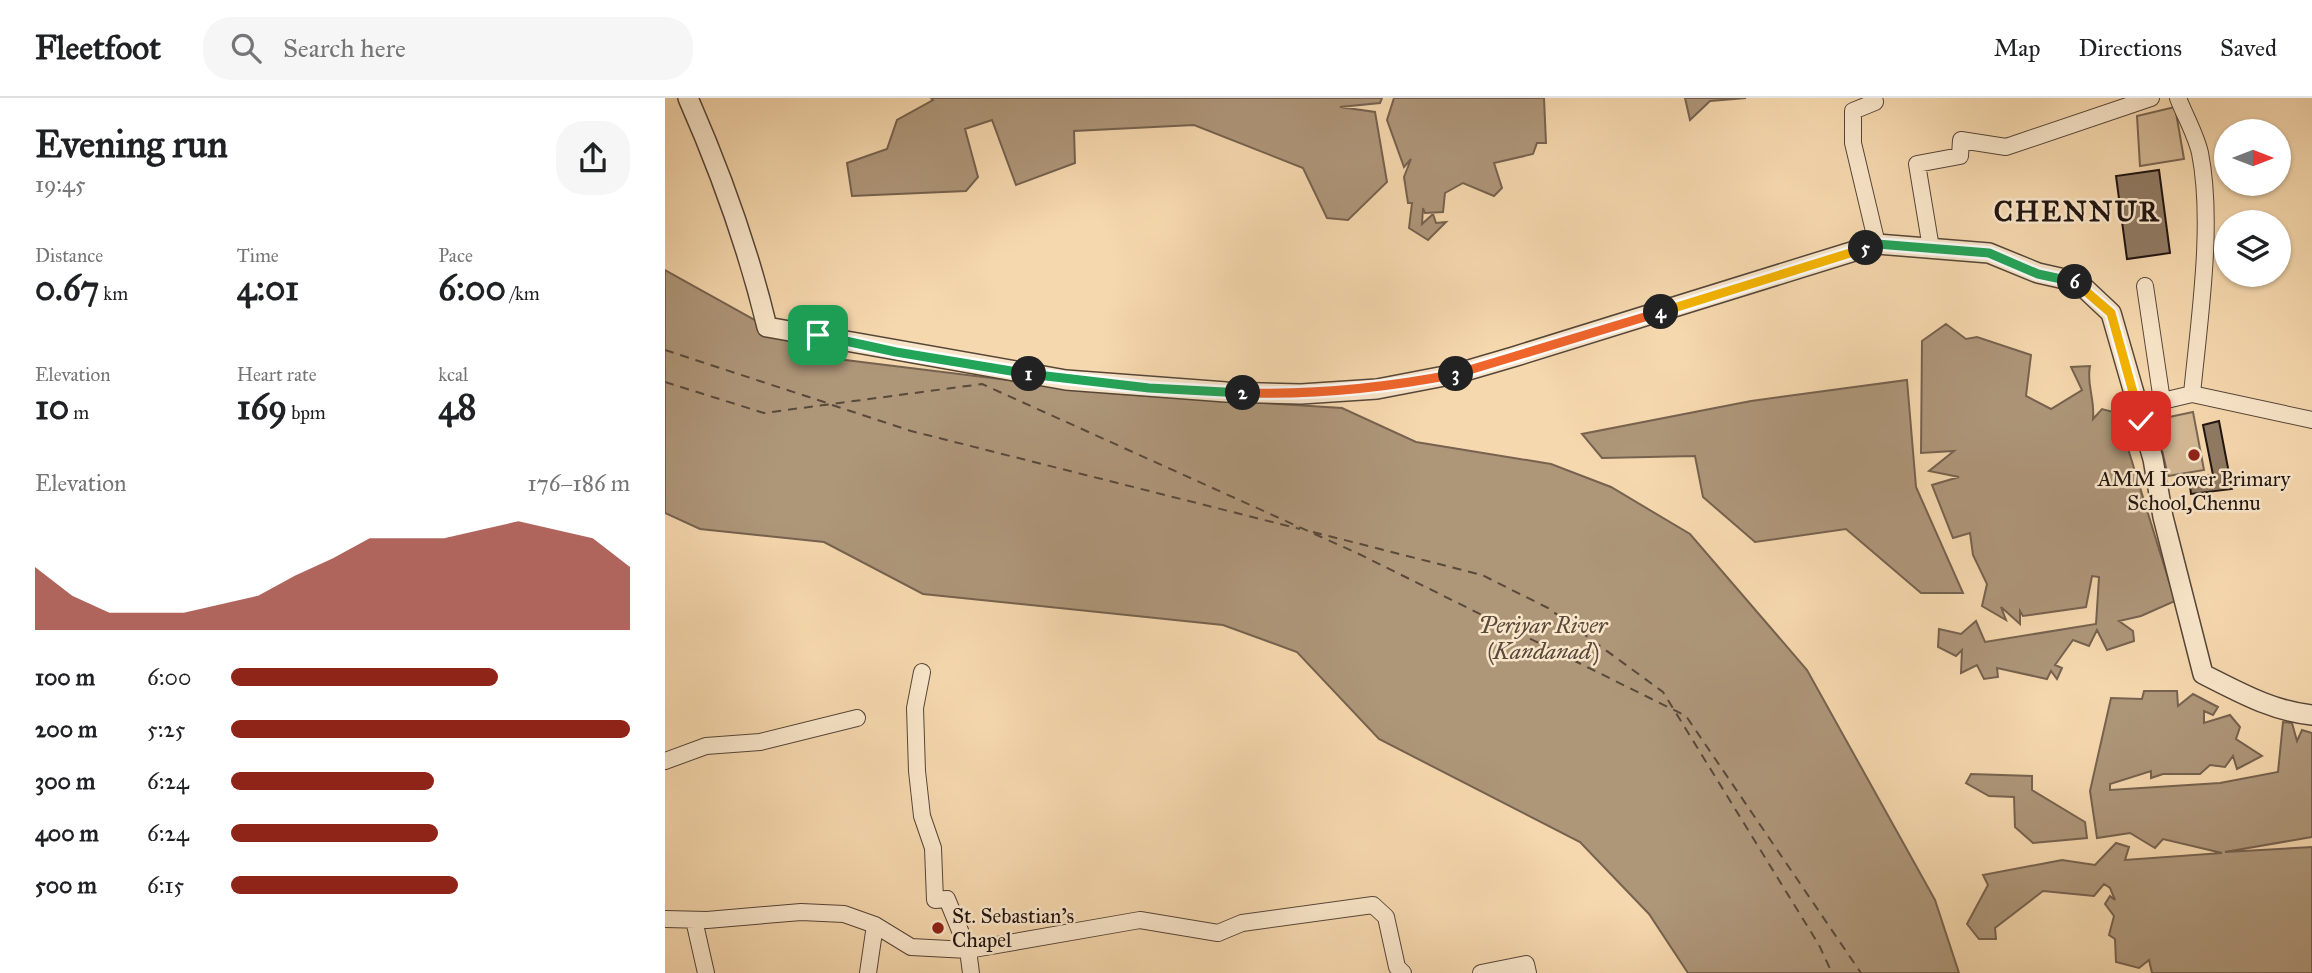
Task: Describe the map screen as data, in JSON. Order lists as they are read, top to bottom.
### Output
{
  "districts": ["CHENNUR"],
  "water": ["Periyar River (Kandanad)"],
  "places": ["AMM Lower Primary School,Chennu", "St. Sebastian's Chapel"],
  "north": "right",
  "page": {
    "header": "Fleetfoot",
    "search": "Search here",
    "nav": ["Map", "Directions", "Saved"],
    "heading": ["Evening run", "19:45"],
    "stats": [
      ["Distance", "0.67 km"],
      ["Time", "4:01"],
      ["Pace", "6:00 /km"],
      ["Elevation", "10 m"],
      ["Heart rate", "169 bpm"],
      ["kcal", "48"]
    ],
    "pins": [
      "5",
      "6",
      "4",
      "1",
      "3",
      "2"
    ],
    "chart": ["Elevation", "176–186 m"],
    "list": [
      {
        "name": "100 m",
        "note": "6:00"
      },
      {
        "name": "200 m",
        "note": "5:25"
      },
      {
        "name": "300 m",
        "note": "6:24"
      },
      {
        "name": "400 m",
        "note": "6:24"
      },
      {
        "name": "500 m",
        "note": "6:15"
      }
    ]
  }
}
